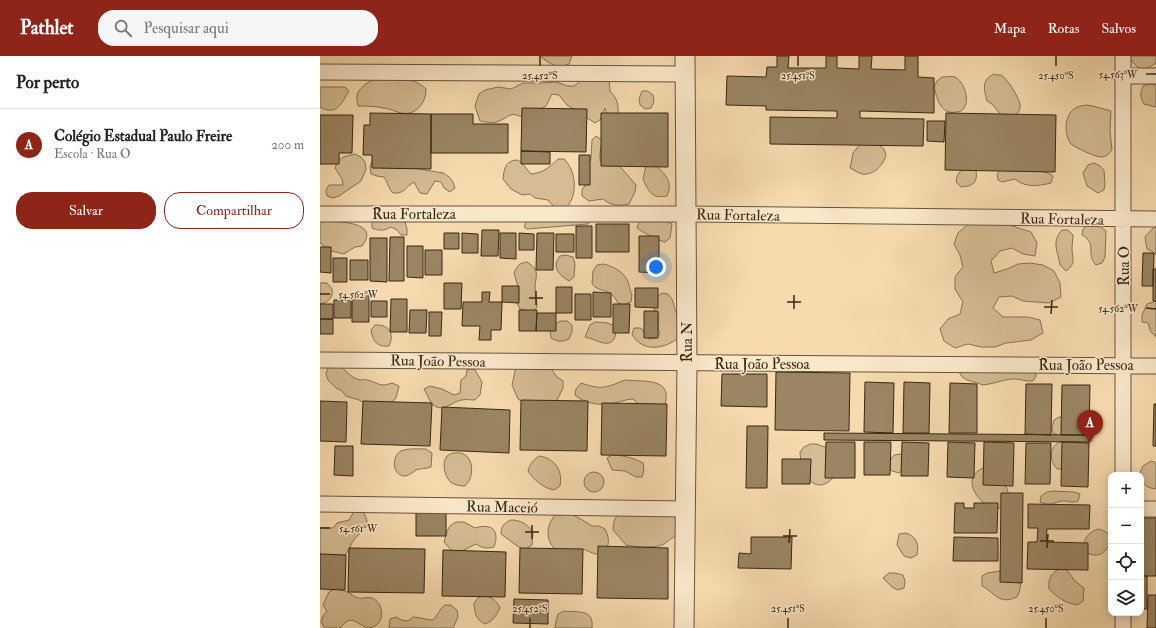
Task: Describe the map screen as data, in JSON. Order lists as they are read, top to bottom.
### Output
{
  "streets": {
    "street": [
      "Rua Fortaleza",
      "Rua O",
      "Rua N",
      "Rua João Pessoa",
      "Rua Maceió"
    ]
  },
  "crossings": [
    ["Rua Fortaleza", "Rua O"],
    ["Rua Fortaleza", "Rua N"],
    ["Rua O", "Rua João Pessoa"],
    ["Rua N", "Rua João Pessoa"],
    ["Rua N", "Rua Maceió"]
  ],
  "page": {
    "header": "Pathlet",
    "search": "Pesquisar aqui",
    "nav": ["Mapa", "Rotas", "Salvos"],
    "heading": "Por perto",
    "list": [
      {
        "mark": "A",
        "name": "Colégio Estadual Paulo Freire",
        "note": "Escola · Rua O",
        "value": "200 m"
      }
    ],
    "buttons": ["Salvar", "Compartilhar"],
    "pins": "A",
    "map_buttons": ["+", "−"]
  },
  "coordinates": [
    "54.563°W",
    "25.452°S",
    "25.451°S",
    "25.450°S",
    "54.562°W",
    "54.561°W"
  ]
}
